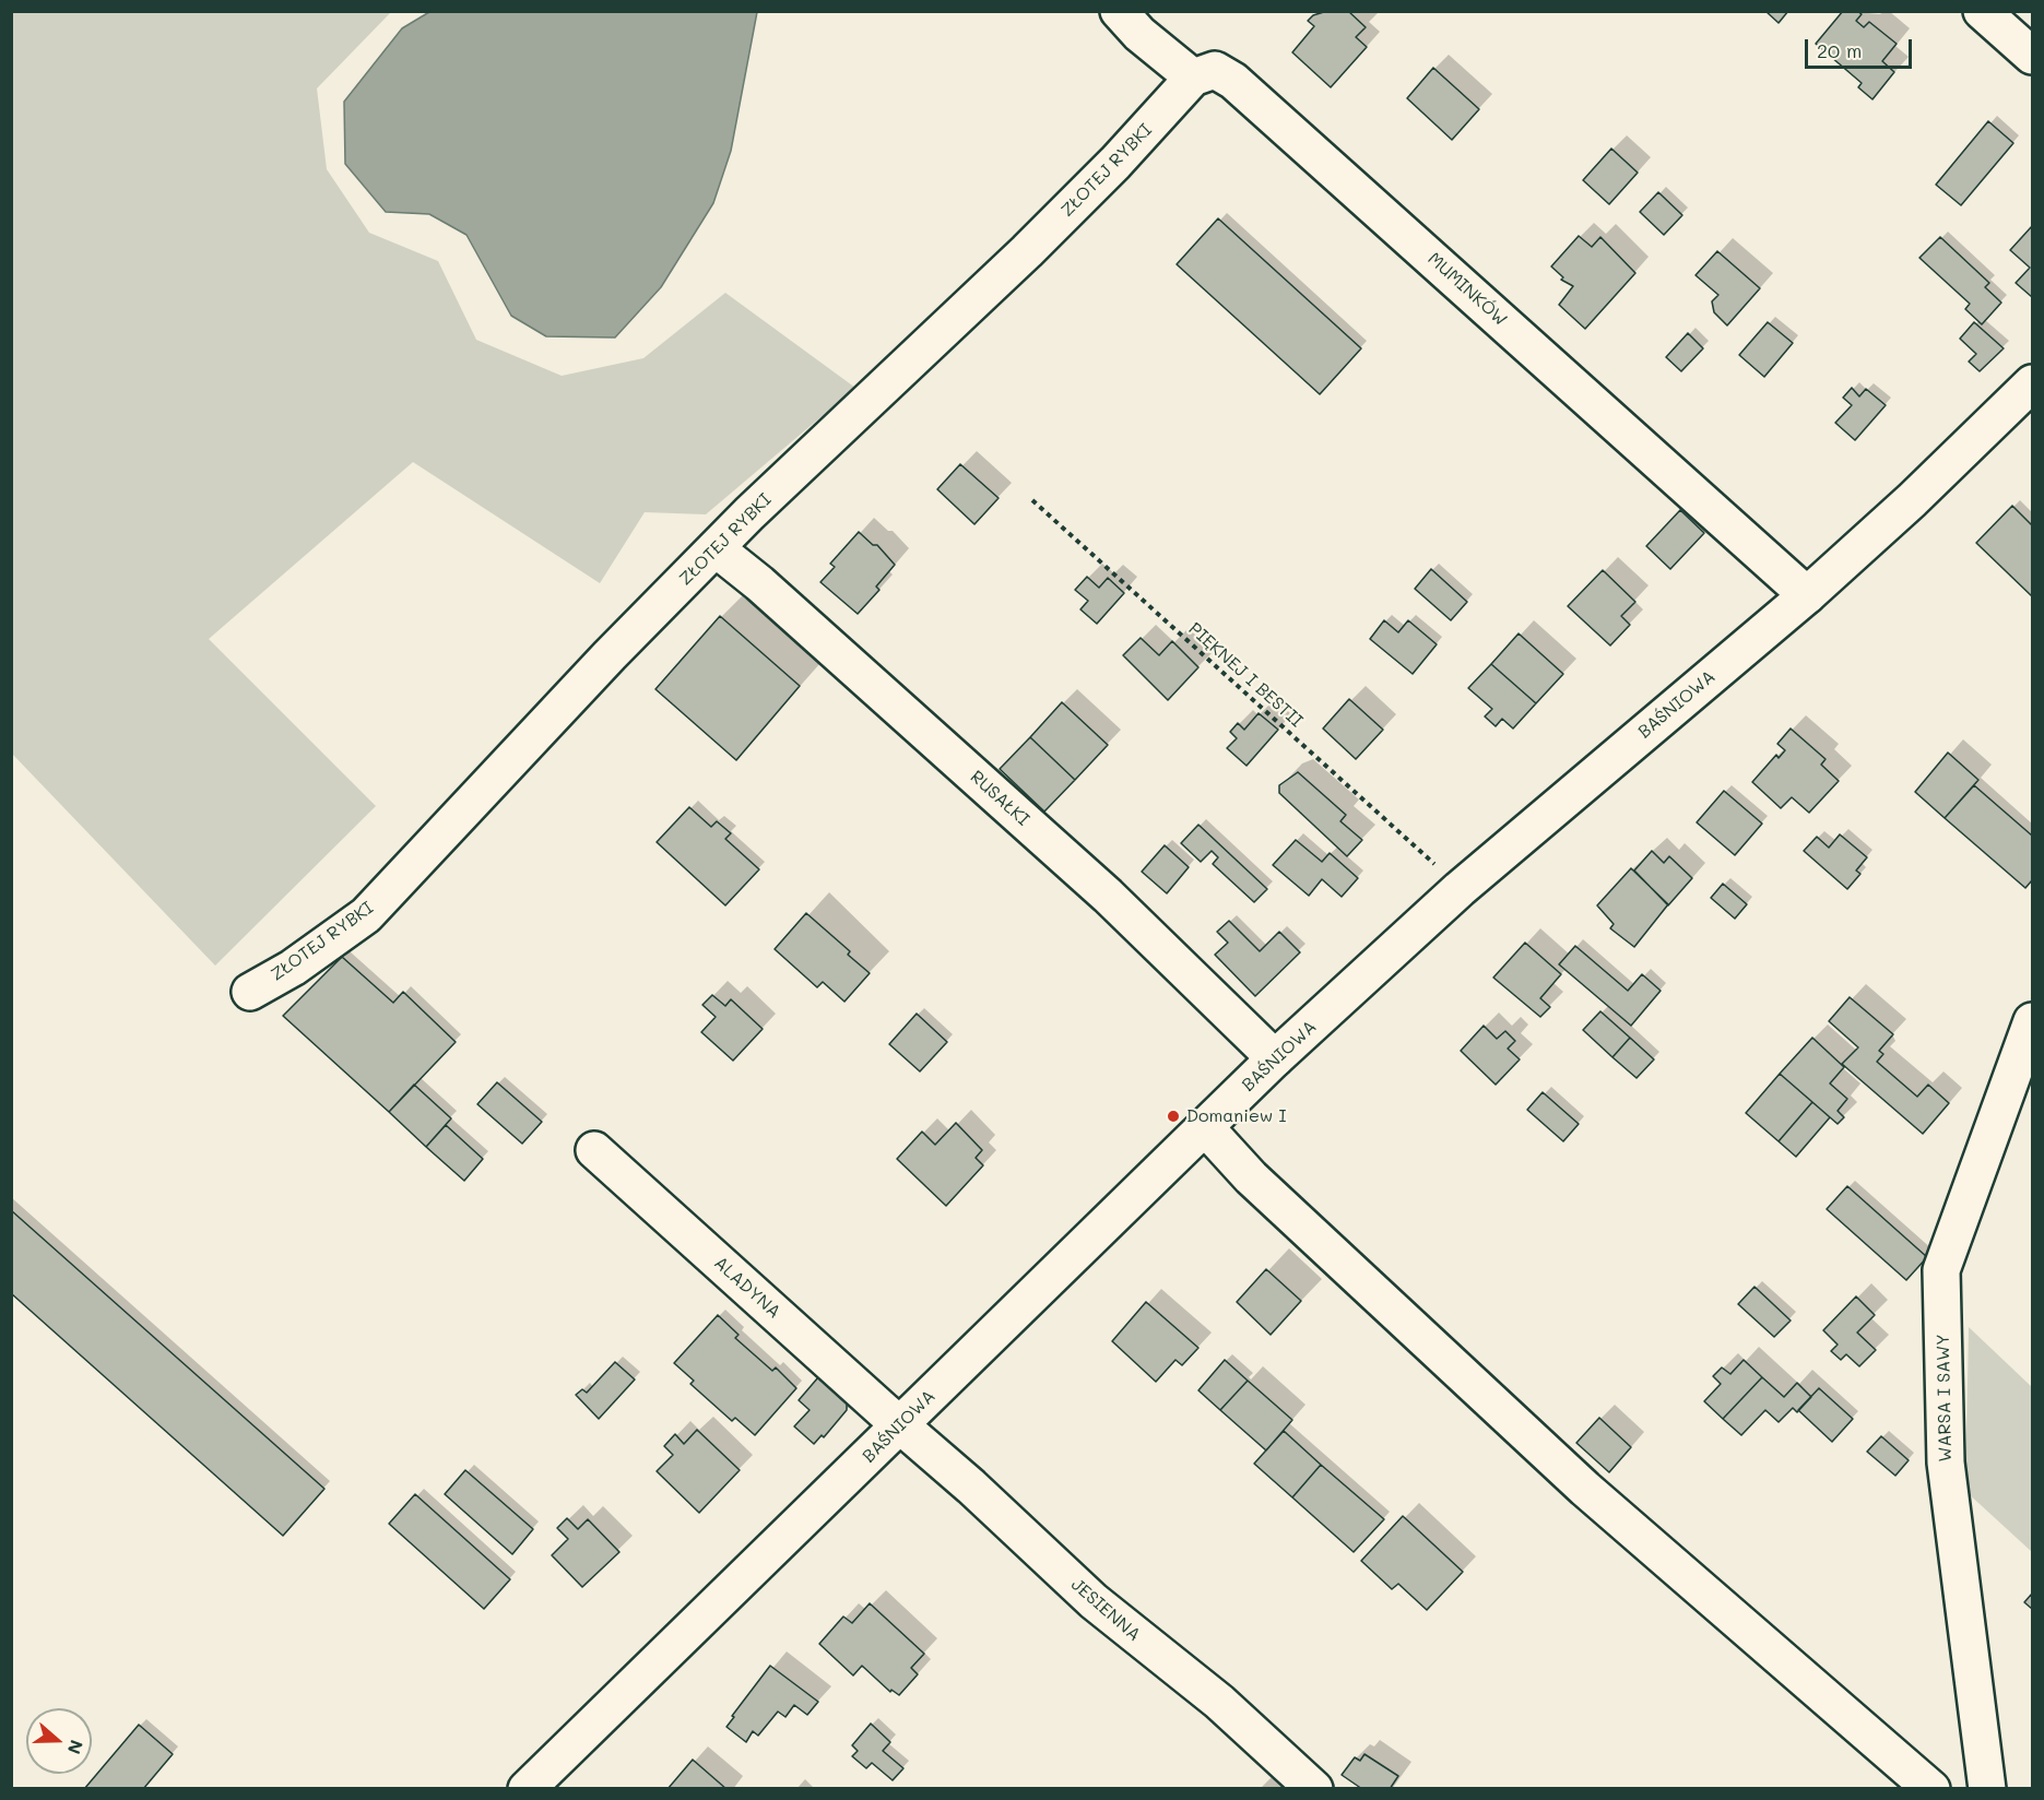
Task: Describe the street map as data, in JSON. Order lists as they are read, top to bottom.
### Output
{
  "streets": {
    "main road": [
      "ZŁOTEJ RYBKI",
      "MUMINKÓW",
      "BAŚNIOWA",
      "RUSAŁKI",
      "ALADYNA",
      "WARSA I SAWY",
      "JESIENNA"
    ],
    "path": ["PIĘKNEJ I BESTII"]
  },
  "crossings": [
    ["ZŁOTEJ RYBKI", "MUMINKÓW"],
    ["ZŁOTEJ RYBKI", "RUSAŁKI"],
    ["MUMINKÓW", "BAŚNIOWA"],
    ["BAŚNIOWA", "RUSAŁKI"],
    ["BAŚNIOWA", "ALADYNA"],
    ["BAŚNIOWA", "JESIENNA"],
    ["ALADYNA", "JESIENNA"]
  ],
  "places": ["Domaniew I"],
  "scale_bar": "20 m",
  "north": "right"
}
